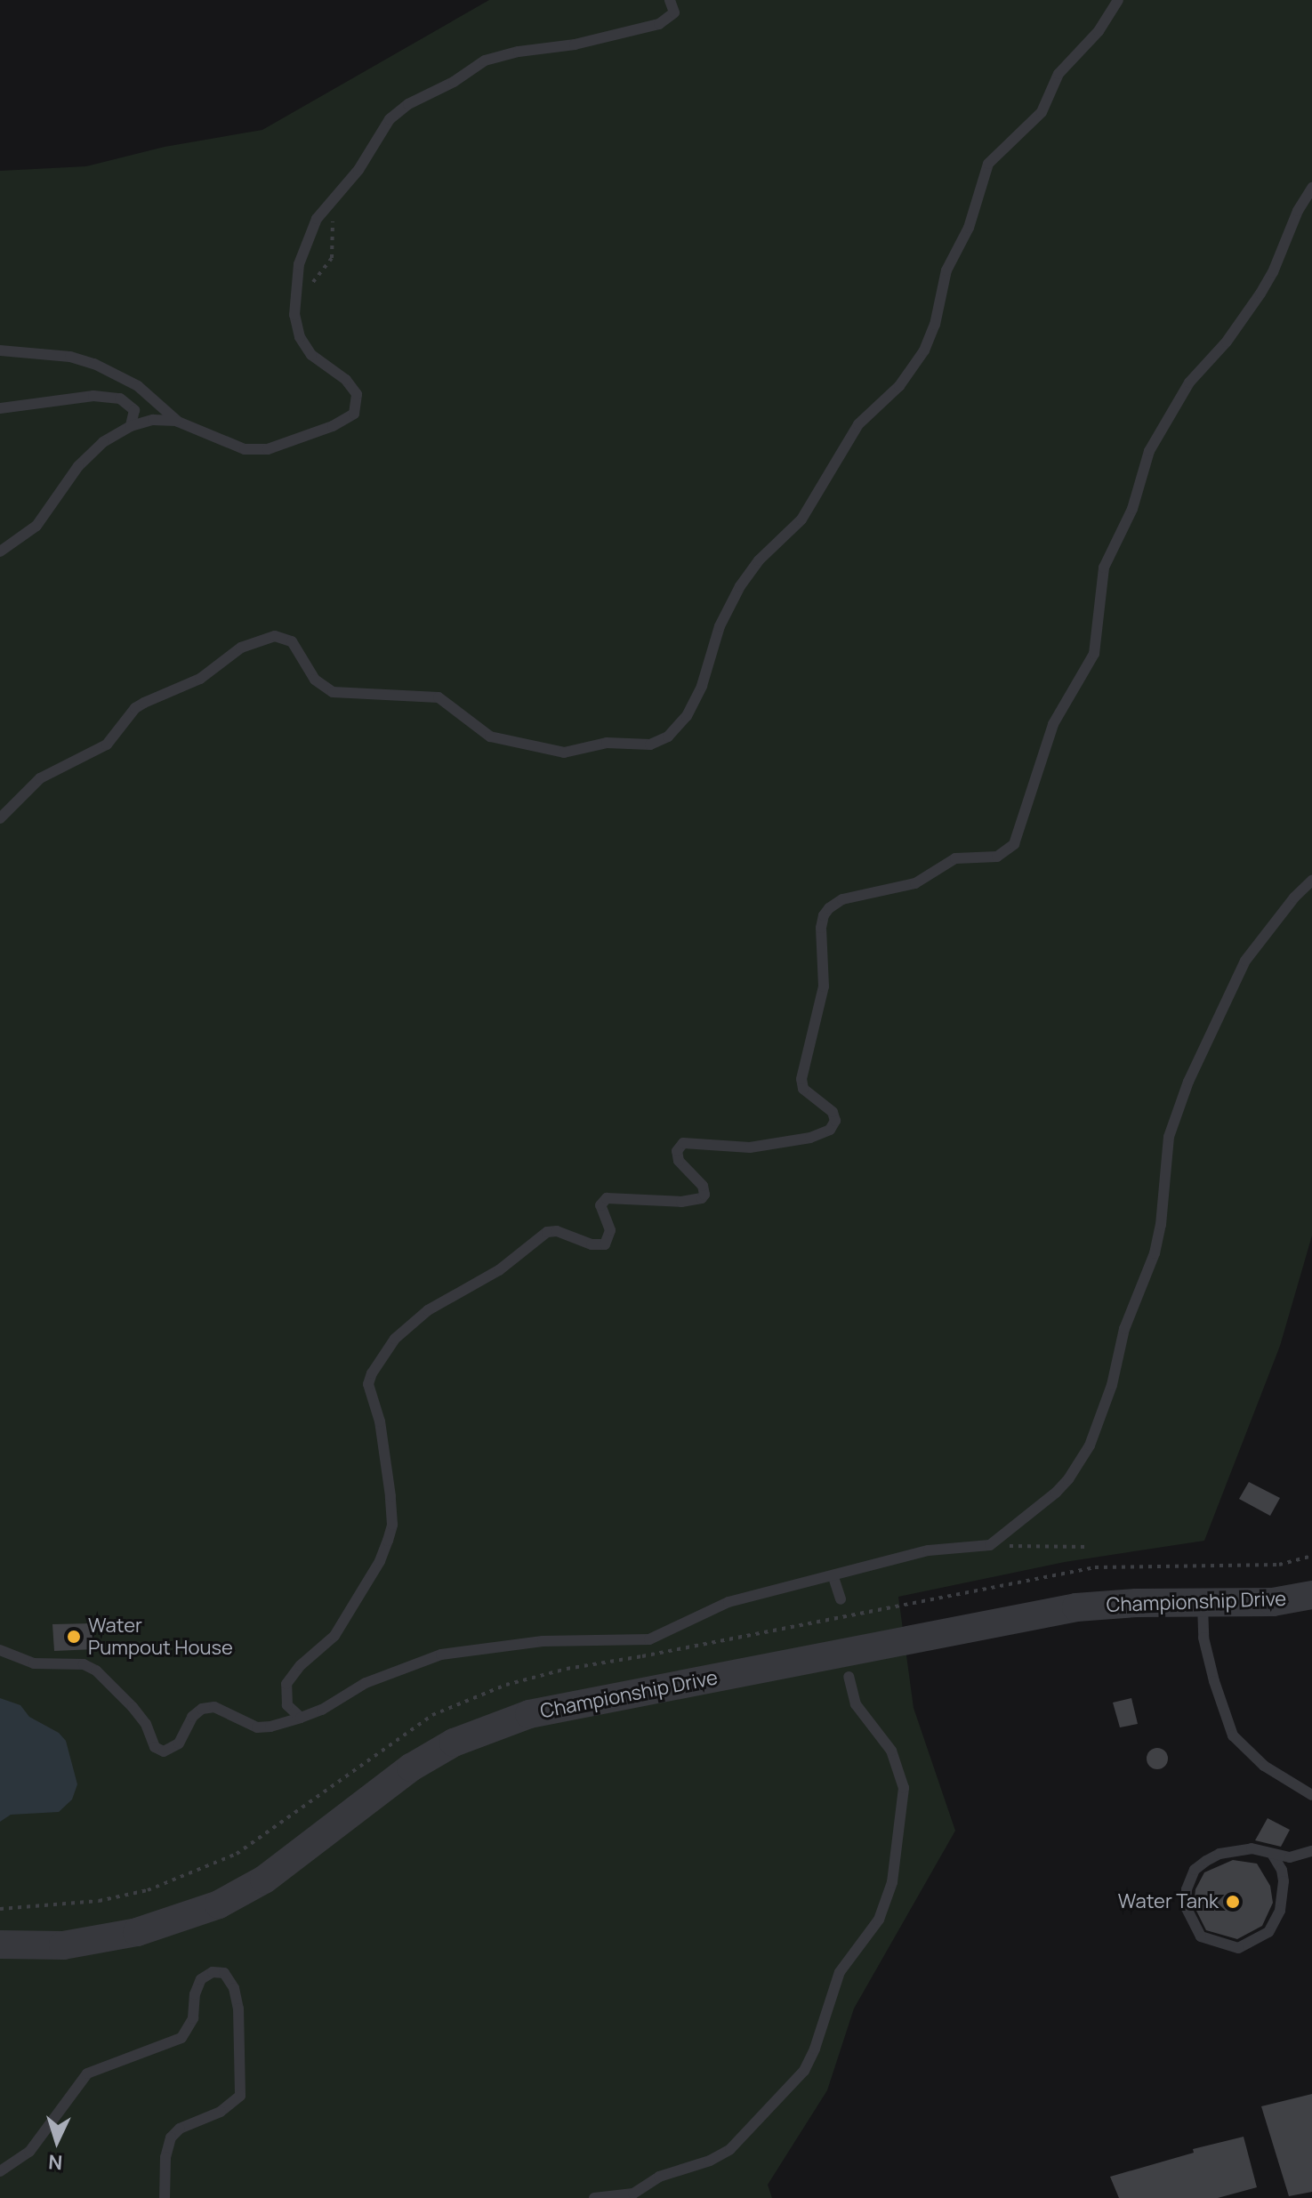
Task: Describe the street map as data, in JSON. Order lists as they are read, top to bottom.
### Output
{
  "streets": {
    "street": ["Championship Drive"]
  },
  "places": ["Water Pumpout House", "Water Tank"],
  "north": "bottom"
}
